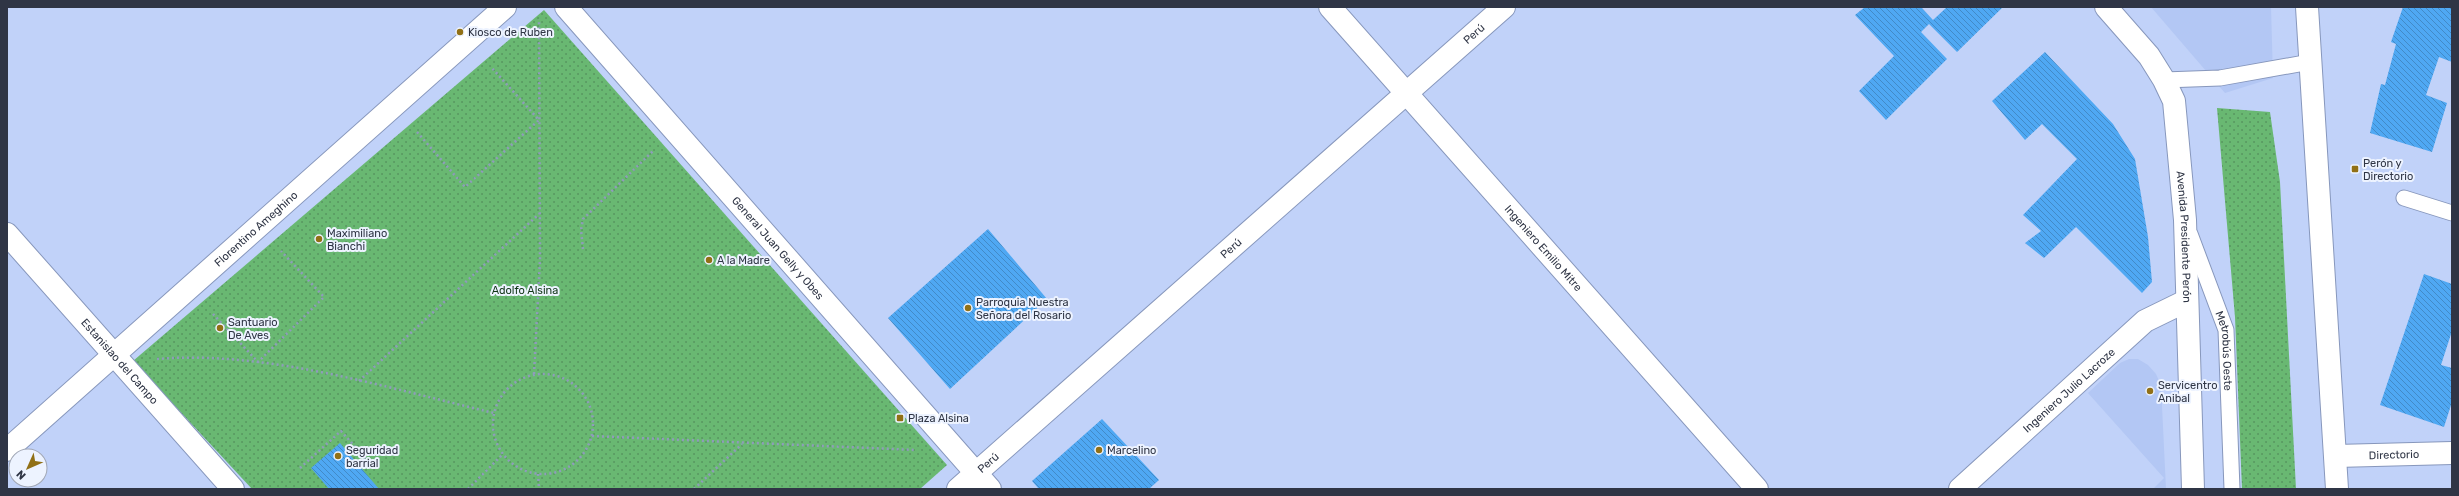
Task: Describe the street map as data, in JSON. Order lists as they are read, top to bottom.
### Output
{
  "streets": {
    "street": [
      "Perú",
      "Florentino Ameghino",
      "Avenida Presidente Perón",
      "General Juan Gelly y Obes",
      "Ingeniero Emilio Mitre",
      "Estanislao del Campo",
      "Ingeniero Julio Lacroze",
      "Directorio"
    ],
    "lane": ["Metrobús Oeste"]
  },
  "crossings": [
    ["Perú", "General Juan Gelly y Obes"],
    ["Perú", "Ingeniero Emilio Mitre"],
    ["Florentino Ameghino", "Estanislao del Campo"],
    ["Avenida Presidente Perón", "Metrobús Oeste"],
    ["Avenida Presidente Perón", "Ingeniero Julio Lacroze"]
  ],
  "parks": ["Adolfo Alsina"],
  "places": {
    "other": [
      "Kiosco de Ruben",
      "Maximiliano Bianchi",
      "A la Madre",
      "Parroquia Nuestra Señora del Rosario",
      "Santuario De Aves",
      "Servicentro Anibal",
      "Marcelino",
      "Seguridad barrial"
    ],
    "transit": ["Perón y Directorio", "Plaza Alsina"]
  },
  "north": "bottom left"
}
